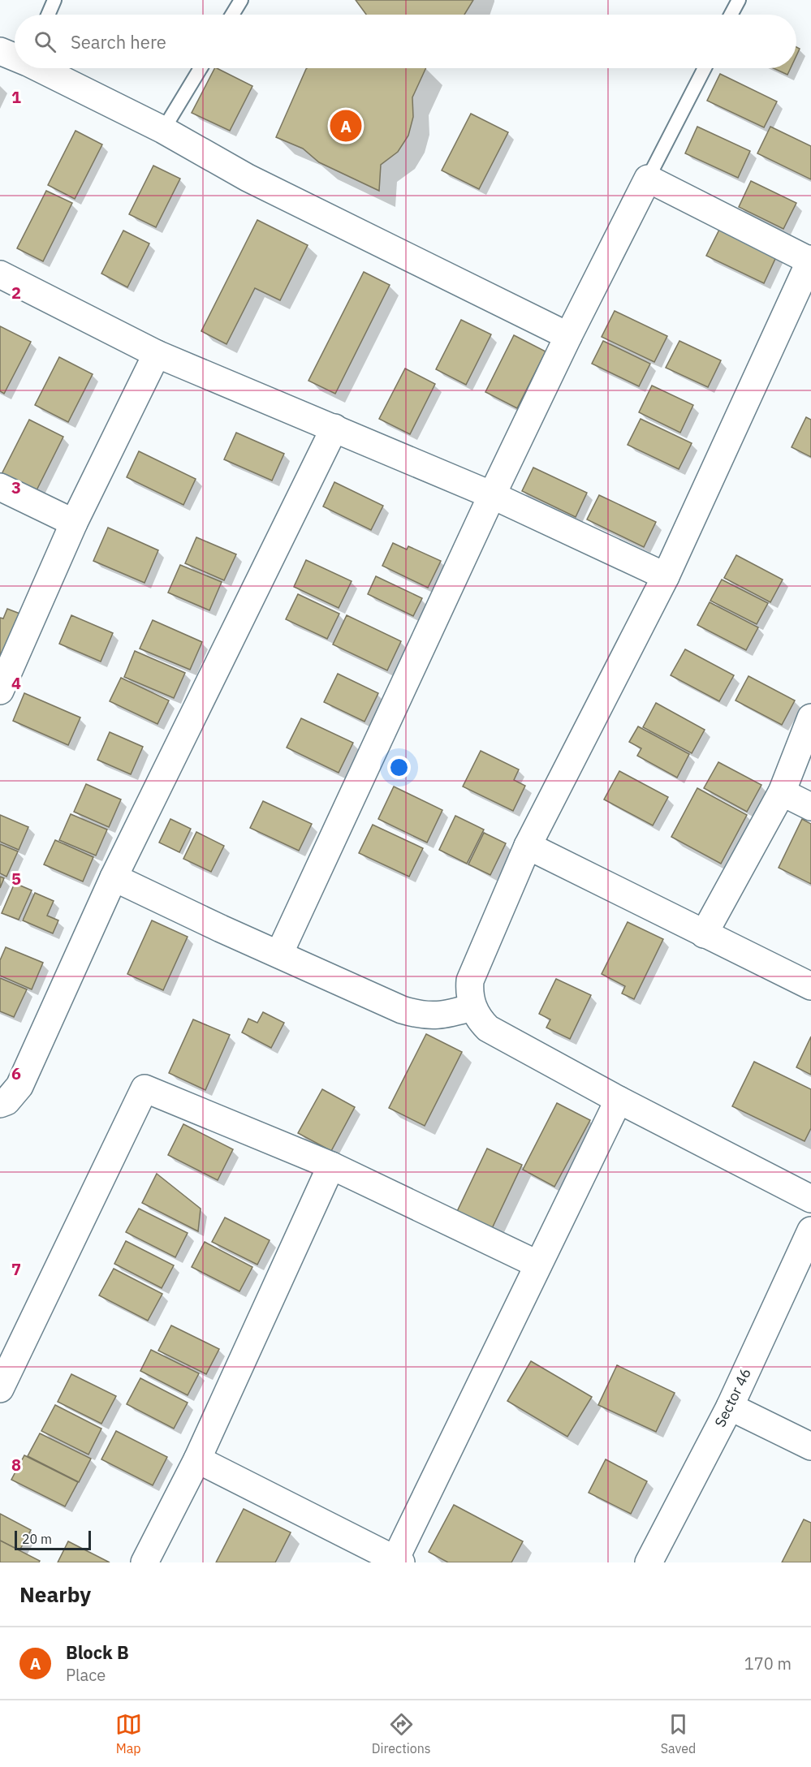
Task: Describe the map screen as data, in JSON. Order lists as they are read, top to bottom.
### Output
{
  "streets": {
    "street": ["Sector 46"]
  },
  "scale_bar": "20 m",
  "page": {
    "search": "Search here",
    "pins": "A",
    "scale": "20 m",
    "heading": "Nearby",
    "list": [
      {
        "mark": "A",
        "name": "Block B",
        "note": "Place",
        "value": "170 m"
      }
    ],
    "nav": ["Map", "Directions", "Saved"]
  },
  "grid": {
    "rows": [
      "1",
      "2",
      "3",
      "4",
      "5",
      "6",
      "7",
      "8"
    ]
  }
}
